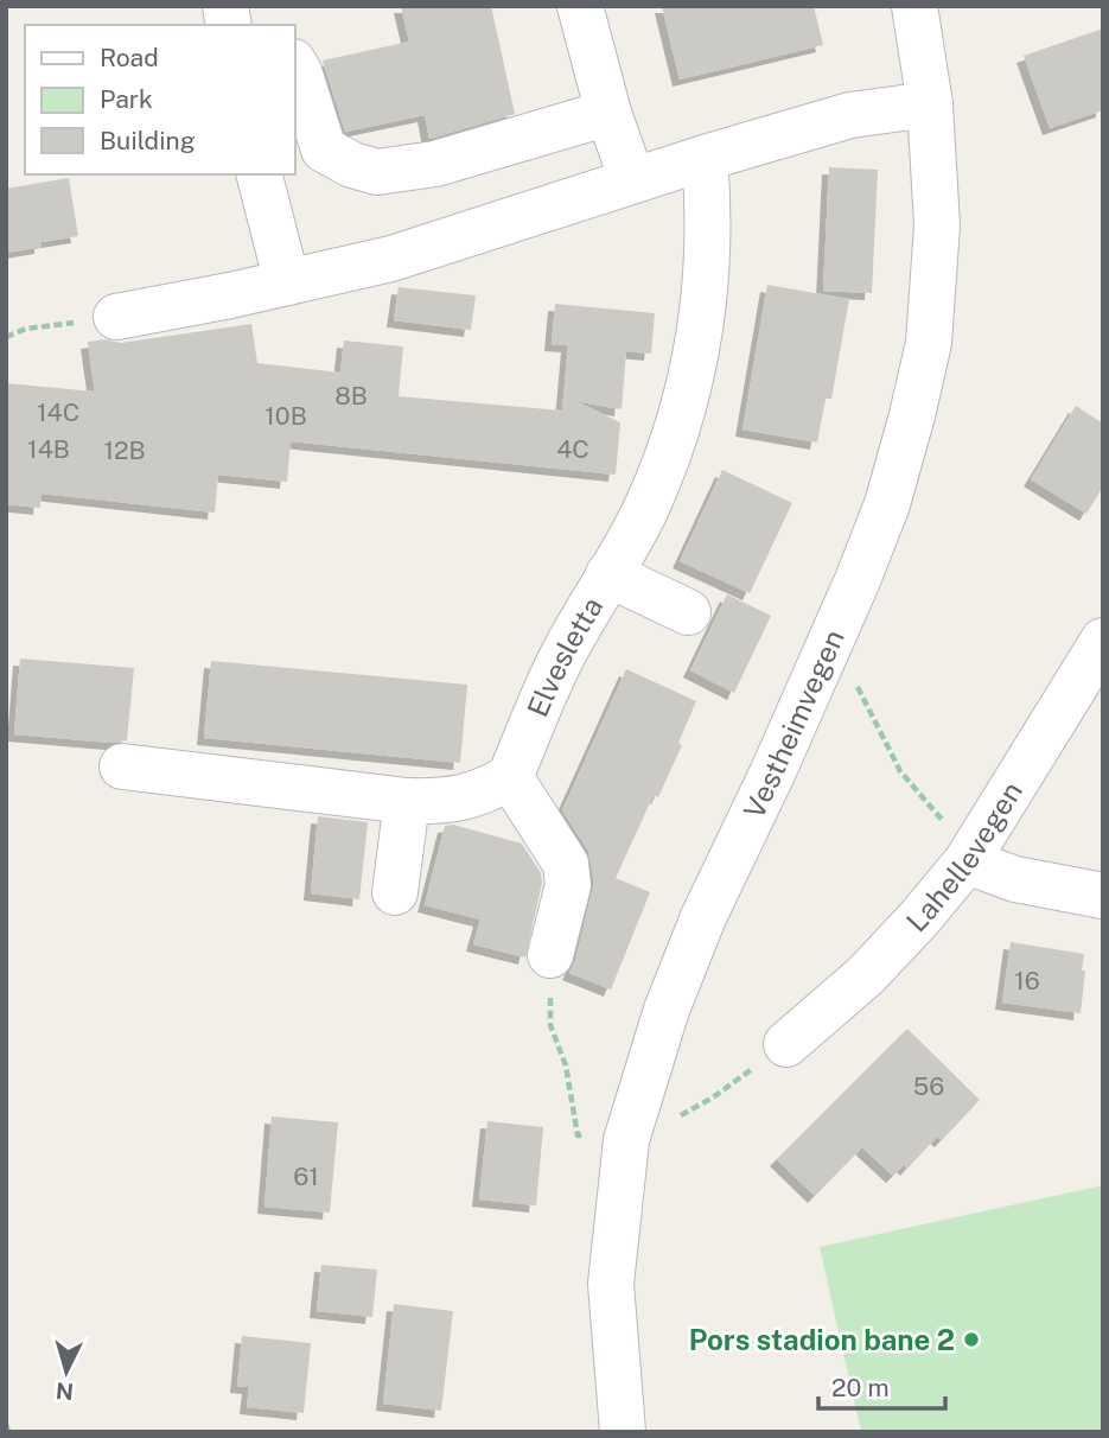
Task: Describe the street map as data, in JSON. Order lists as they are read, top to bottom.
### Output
{
  "streets": {
    "street": ["Elvesletta", "Vestheimvegen", "Lahellevegen"]
  },
  "places": ["Pors stadion bane 2"],
  "house_numbers": [
    "8B",
    "14C",
    "10B",
    "14B",
    "4C",
    "12B",
    "16",
    "56",
    "61"
  ],
  "legend": ["Road", "Park", "Building"],
  "scale_bar": "20 m",
  "north": "bottom"
}
